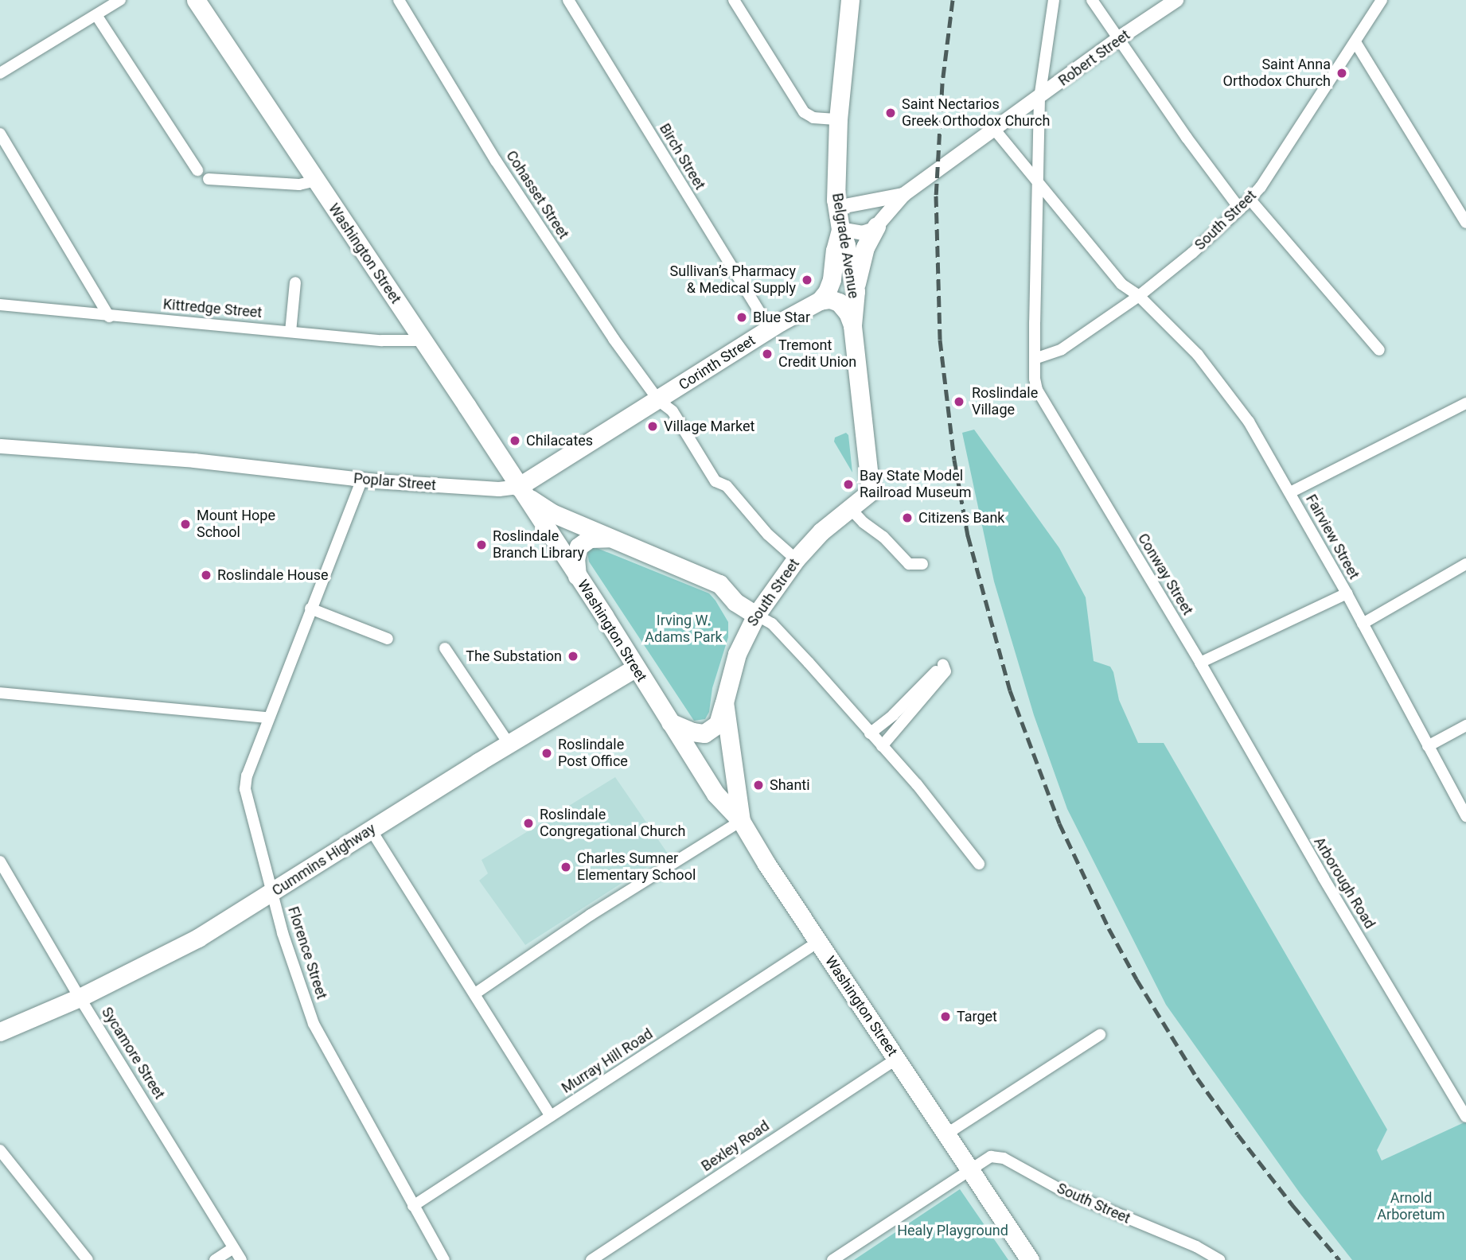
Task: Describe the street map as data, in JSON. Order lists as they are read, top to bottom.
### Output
{
  "streets": {
    "main road": [
      "South Street",
      "Belgrade Avenue",
      "Washington Street",
      "Corinth Street",
      "Cummins Highway"
    ],
    "street": [
      "Robert Street",
      "Birch Street",
      "Cohasset Street",
      "Kittredge Street",
      "Poplar Street",
      "Fairview Street",
      "Conway Street",
      "Arborough Road",
      "Florence Street",
      "Sycamore Street",
      "Murray Hill Road",
      "Bexley Road"
    ]
  },
  "crossings": [
    ["Robert Street", "Belgrade Avenue"],
    ["Robert Street", "Fairview Street"],
    ["Robert Street", "Conway Street"],
    ["Birch Street", "Corinth Street"],
    ["Cohasset Street", "South Street"],
    ["Cohasset Street", "Corinth Street"],
    ["South Street", "Belgrade Avenue"],
    ["South Street", "Washington Street"],
    ["South Street", "Fairview Street"],
    ["South Street", "Conway Street"],
    ["Washington Street", "Kittredge Street"],
    ["Washington Street", "Corinth Street"],
    ["Washington Street", "Poplar Street"],
    ["Washington Street", "Cummins Highway"],
    ["Washington Street", "Murray Hill Road"],
    ["Washington Street", "Bexley Road"],
    ["Corinth Street", "Poplar Street"],
    ["Poplar Street", "Florence Street"],
    ["Fairview Street", "Conway Street"],
    ["Conway Street", "Arborough Road"],
    ["Cummins Highway", "Florence Street"],
    ["Cummins Highway", "Sycamore Street"],
    ["Florence Street", "Murray Hill Road"]
  ],
  "parks": ["Irving W. Adams Park", "Arnold Arboretum", "Healy Playground"],
  "places": [
    "Saint Anna Orthodox Church",
    "Saint Nectarios Greek Orthodox Church",
    "Sullivan’s Pharmacy & Medical Supply",
    "Blue Star",
    "Tremont Credit Union",
    "Roslindale Village",
    "Village Market",
    "Chilacates",
    "Bay State Model Railroad Museum",
    "Citizens Bank",
    "Mount Hope School",
    "Roslindale Branch Library",
    "Roslindale House",
    "The Substation",
    "Roslindale Post Office",
    "Shanti",
    "Roslindale Congregational Church",
    "Charles Sumner Elementary School",
    "Target"
  ]
}
